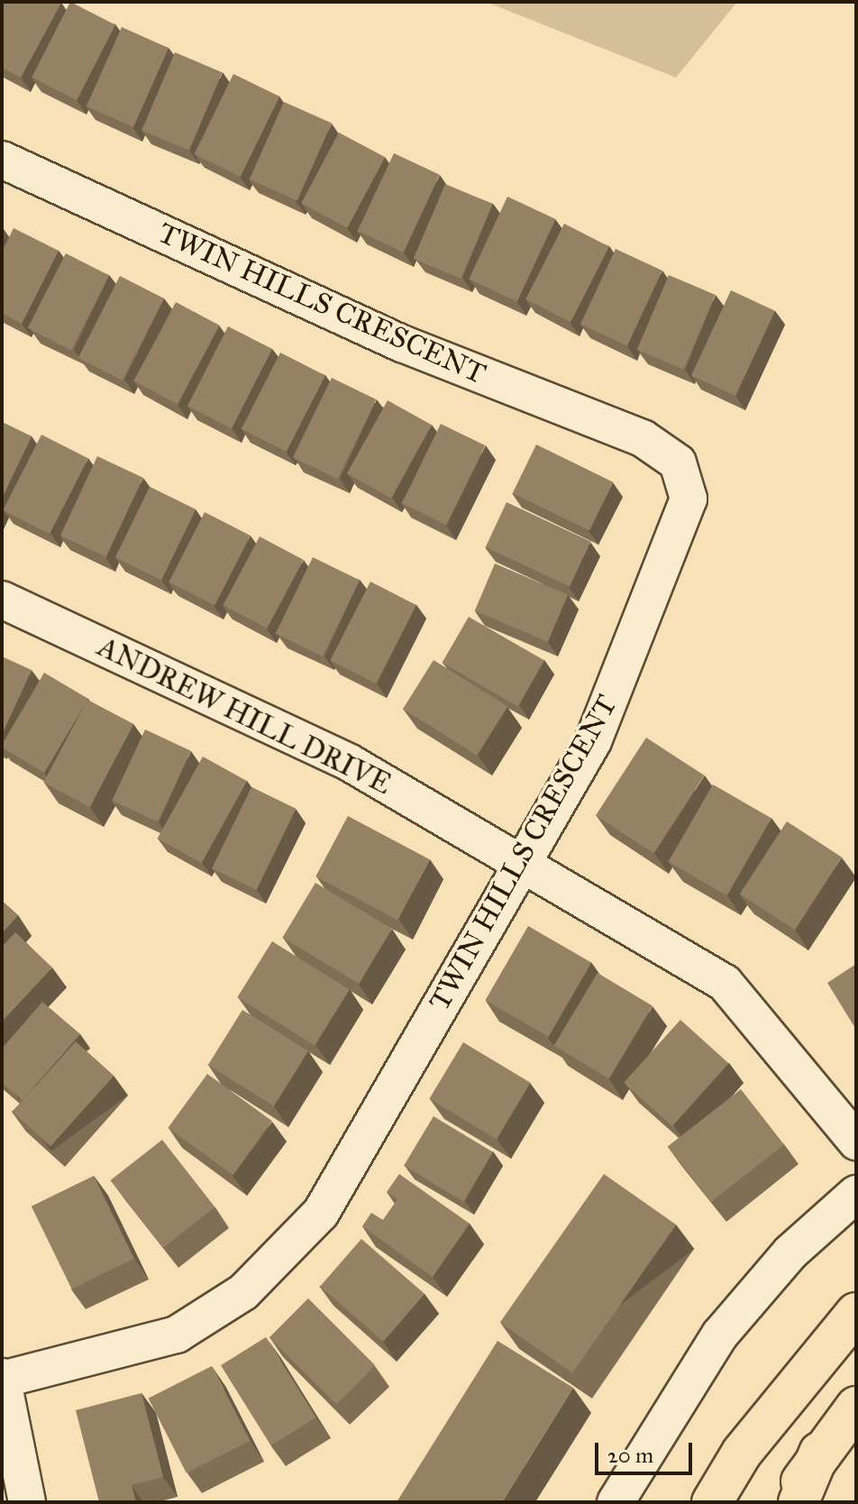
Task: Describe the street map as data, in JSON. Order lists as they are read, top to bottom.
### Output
{
  "streets": {
    "street": ["TWIN HILLS CRESCENT", "ANDREW HILL DRIVE"]
  },
  "crossings": [
    ["TWIN HILLS CRESCENT", "ANDREW HILL DRIVE"]
  ],
  "scale_bar": "20 m"
}
